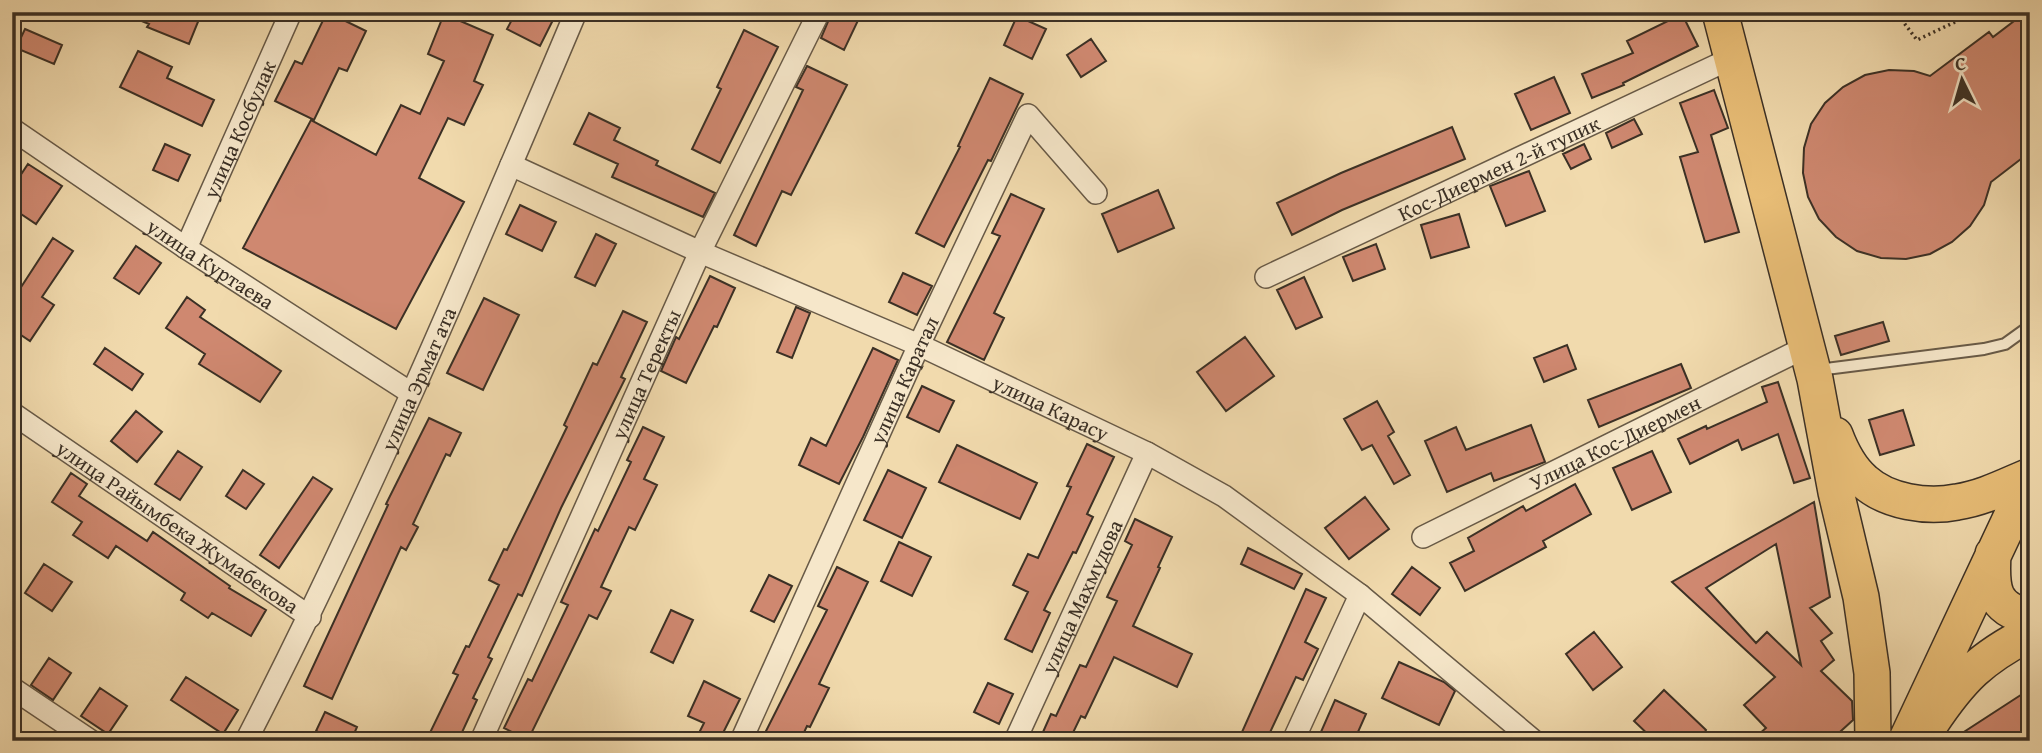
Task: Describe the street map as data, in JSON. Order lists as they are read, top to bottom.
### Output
{
  "streets": {
    "street": [
      "улица Косбулак",
      "Кос-Диермен 2-й тупик",
      "улица Куртаева",
      "улица Теректы",
      "улица Эрмат ата",
      "улица Каратал",
      "улица Карасу",
      "Улица Кос-Диермен",
      "улица Райымбека Жумабекова",
      "улица Махмудова"
    ]
  },
  "crossings": [
    ["улица Косбулак", "улица Куртаева"],
    ["улица Куртаева", "улица Эрмат ата"],
    ["улица Теректы", "улица Карасу"],
    ["улица Эрмат ата", "улица Карасу"],
    ["улица Эрмат ата", "улица Райымбека Жумабекова"],
    ["улица Каратал", "улица Карасу"],
    ["улица Карасу", "улица Махмудова"]
  ],
  "north": "top"
}
